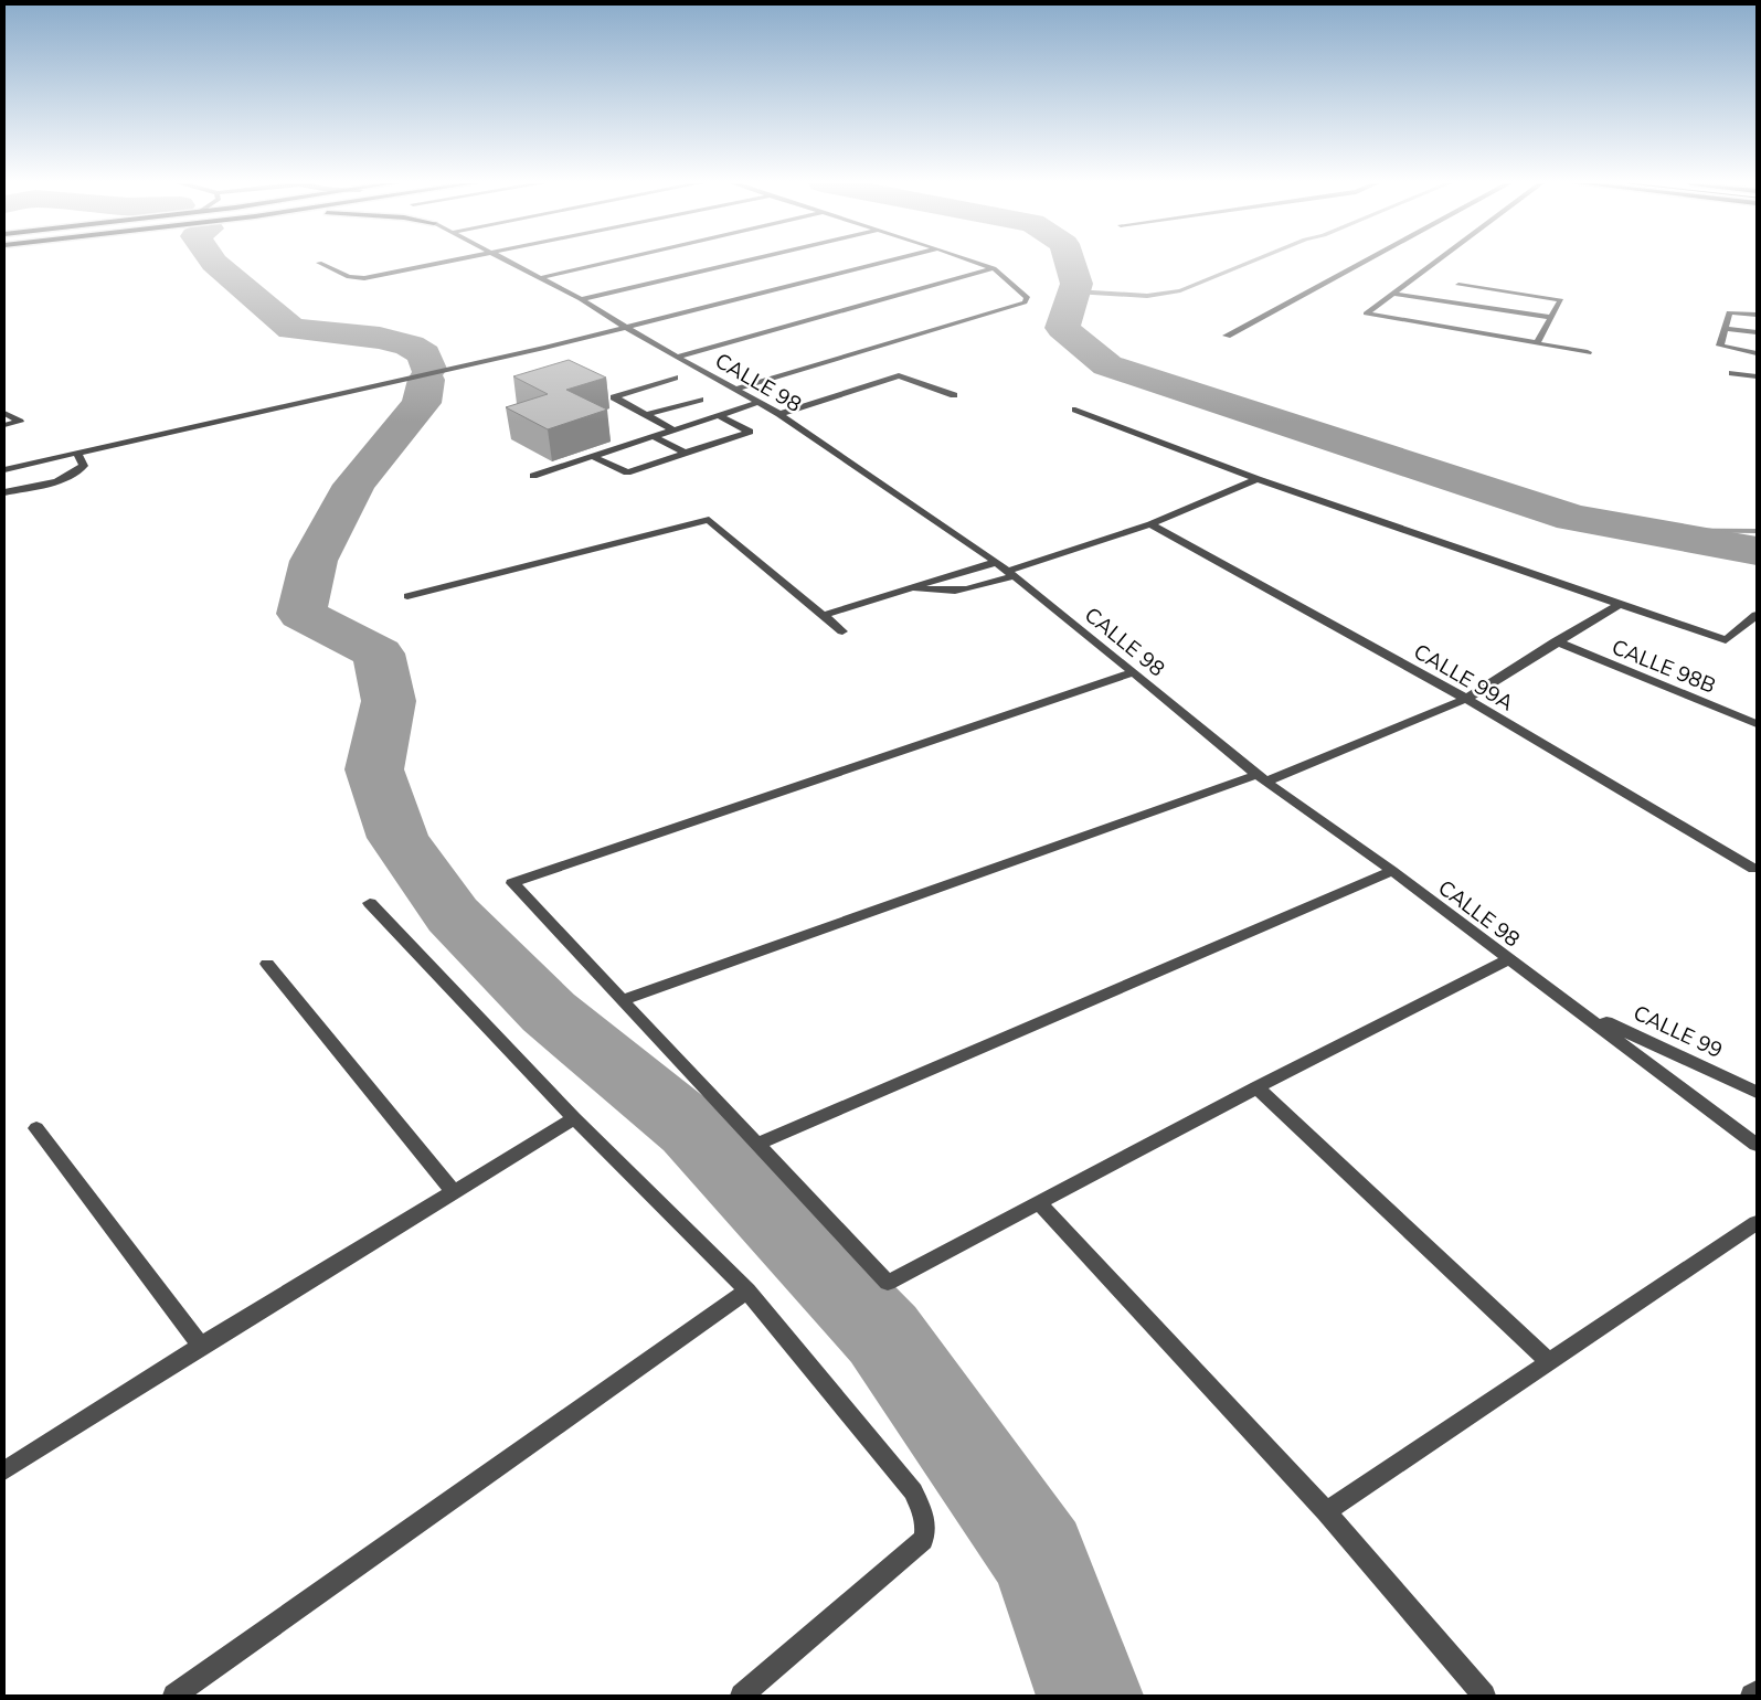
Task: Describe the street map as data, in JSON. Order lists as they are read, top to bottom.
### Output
{
  "streets": {
    "street": [
      "CALLE 98",
      "CALLE 98B",
      "CALLE 99A",
      "CALLE 99"
    ]
  },
  "crossings": [
    ["CALLE 98", "CALLE 99"]
  ]
}
